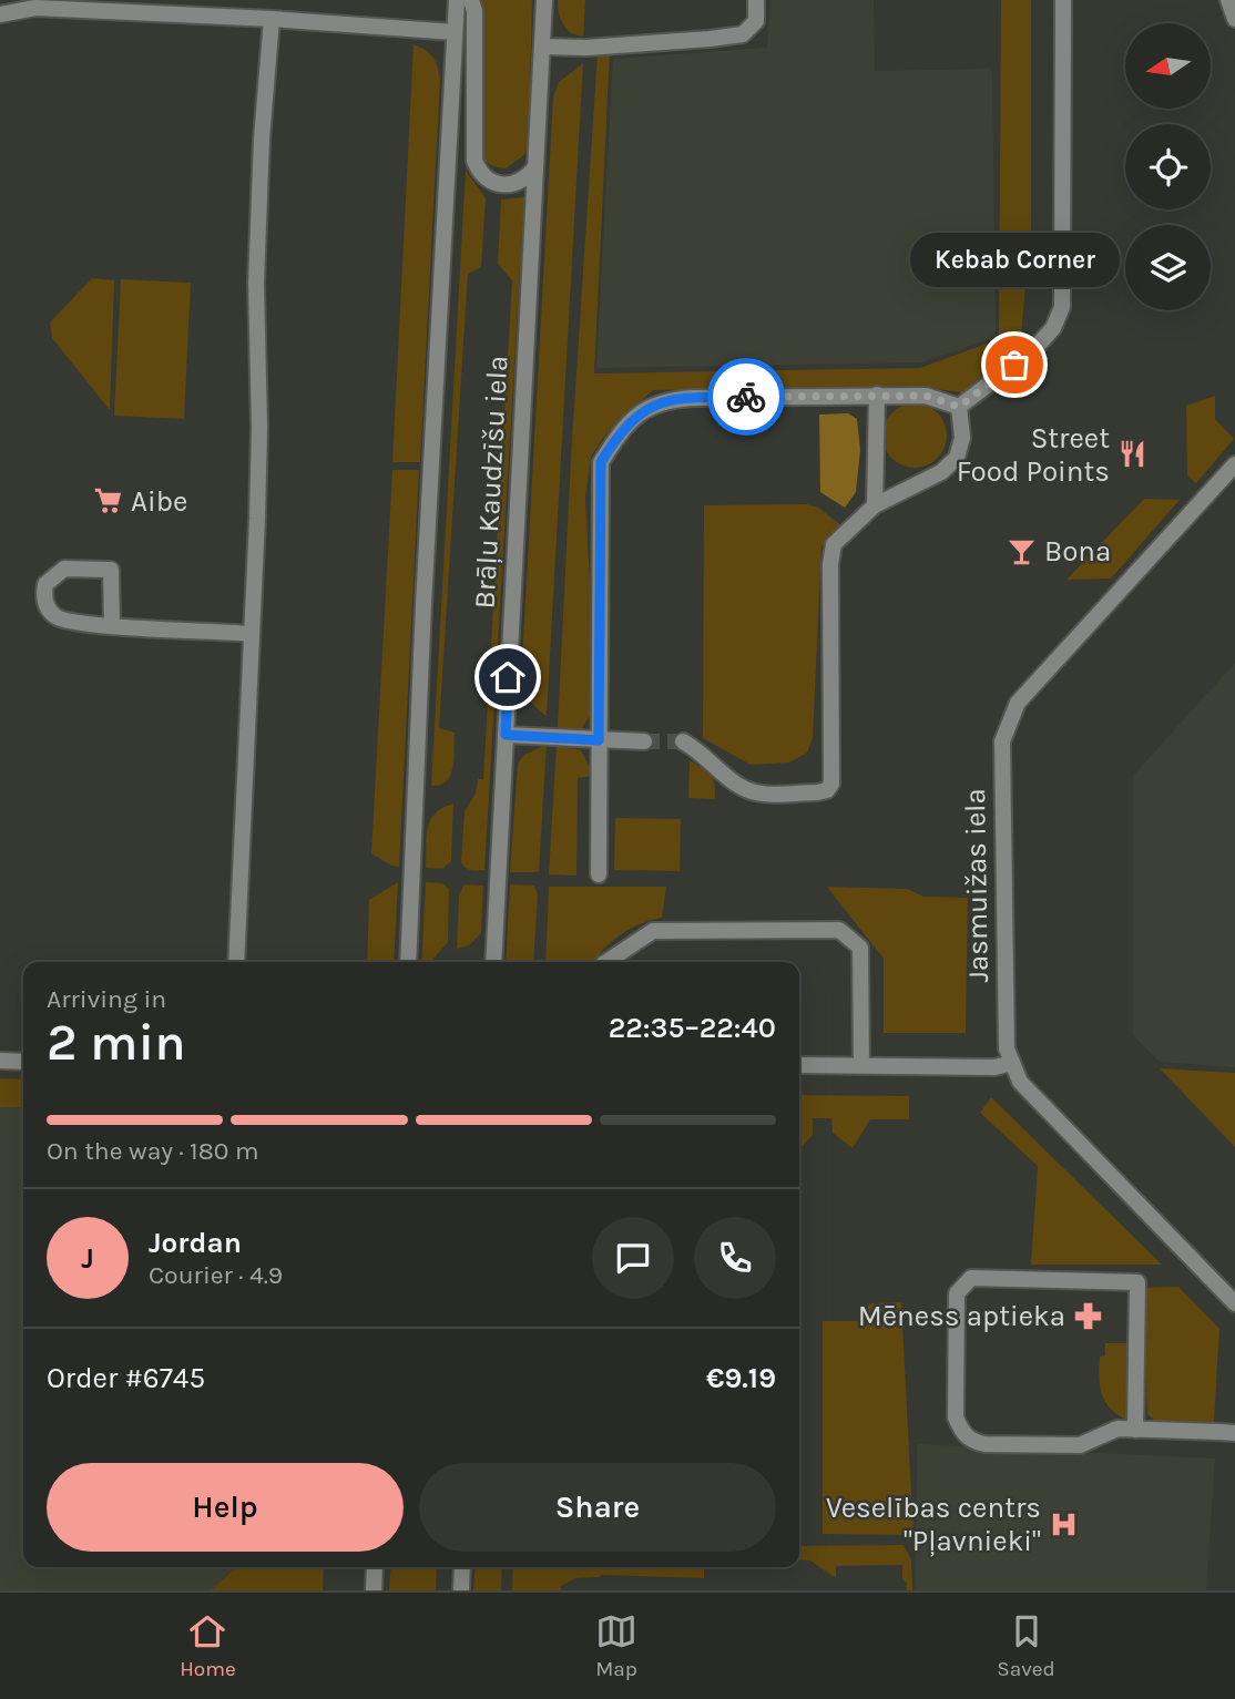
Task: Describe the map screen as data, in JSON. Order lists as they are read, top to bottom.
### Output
{
  "streets": {
    "street": ["Brāļu Kaudzīšu iela", "Jasmuižas iela"]
  },
  "places": {
    "other": ["Kebab Corner"],
    "restaurant": ["Street Food Points"],
    "supermarket": ["Aibe"],
    "bar": ["Bona"],
    "pharmacy": ["Mēness aptieka"],
    "hospital": ["Veselības centrs \"Pļavnieki\""]
  },
  "north": "left",
  "page": {
    "bubble": "Kebab Corner",
    "heading": ["2 min", "Arriving in", "22:35–22:40"],
    "panel": [
      "Jordan",
      "Courier · 4.9",
      "Order #6745",
      "€9.19"
    ],
    "bar": "On the way · 180 m",
    "round": "J",
    "buttons": ["Help", "Share"],
    "tabs": ["Home", "Map", "Saved"]
  }
}
